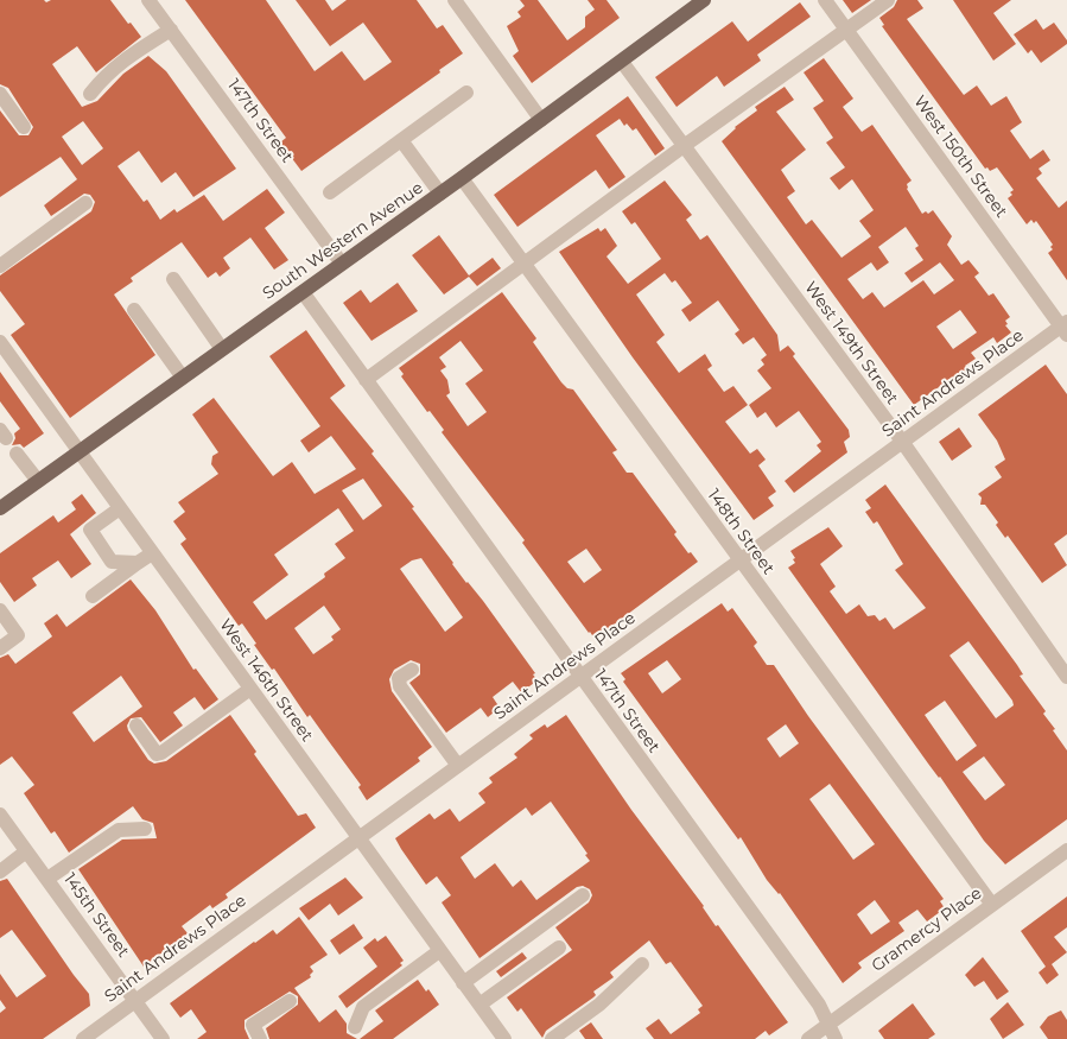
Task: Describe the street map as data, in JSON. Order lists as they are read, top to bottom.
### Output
{
  "streets": {
    "main road": ["South Western Avenue"],
    "street": [
      "147th Street",
      "West 150th Street",
      "West 149th Street",
      "Saint Andrews Place",
      "148th Street",
      "West 146th Street",
      "145th Street",
      "Gramercy Place"
    ]
  },
  "crossings": [
    ["147th Street", "South Western Avenue"],
    ["147th Street", "Saint Andrews Place"],
    ["147th Street", "Gramercy Place"],
    ["West 150th Street", "Saint Andrews Place"],
    ["South Western Avenue", "West 149th Street"],
    ["South Western Avenue", "148th Street"],
    ["South Western Avenue", "West 146th Street"],
    ["West 149th Street", "Saint Andrews Place"],
    ["Saint Andrews Place", "148th Street"],
    ["Saint Andrews Place", "West 146th Street"],
    ["Saint Andrews Place", "145th Street"],
    ["148th Street", "Gramercy Place"]
  ]
}
